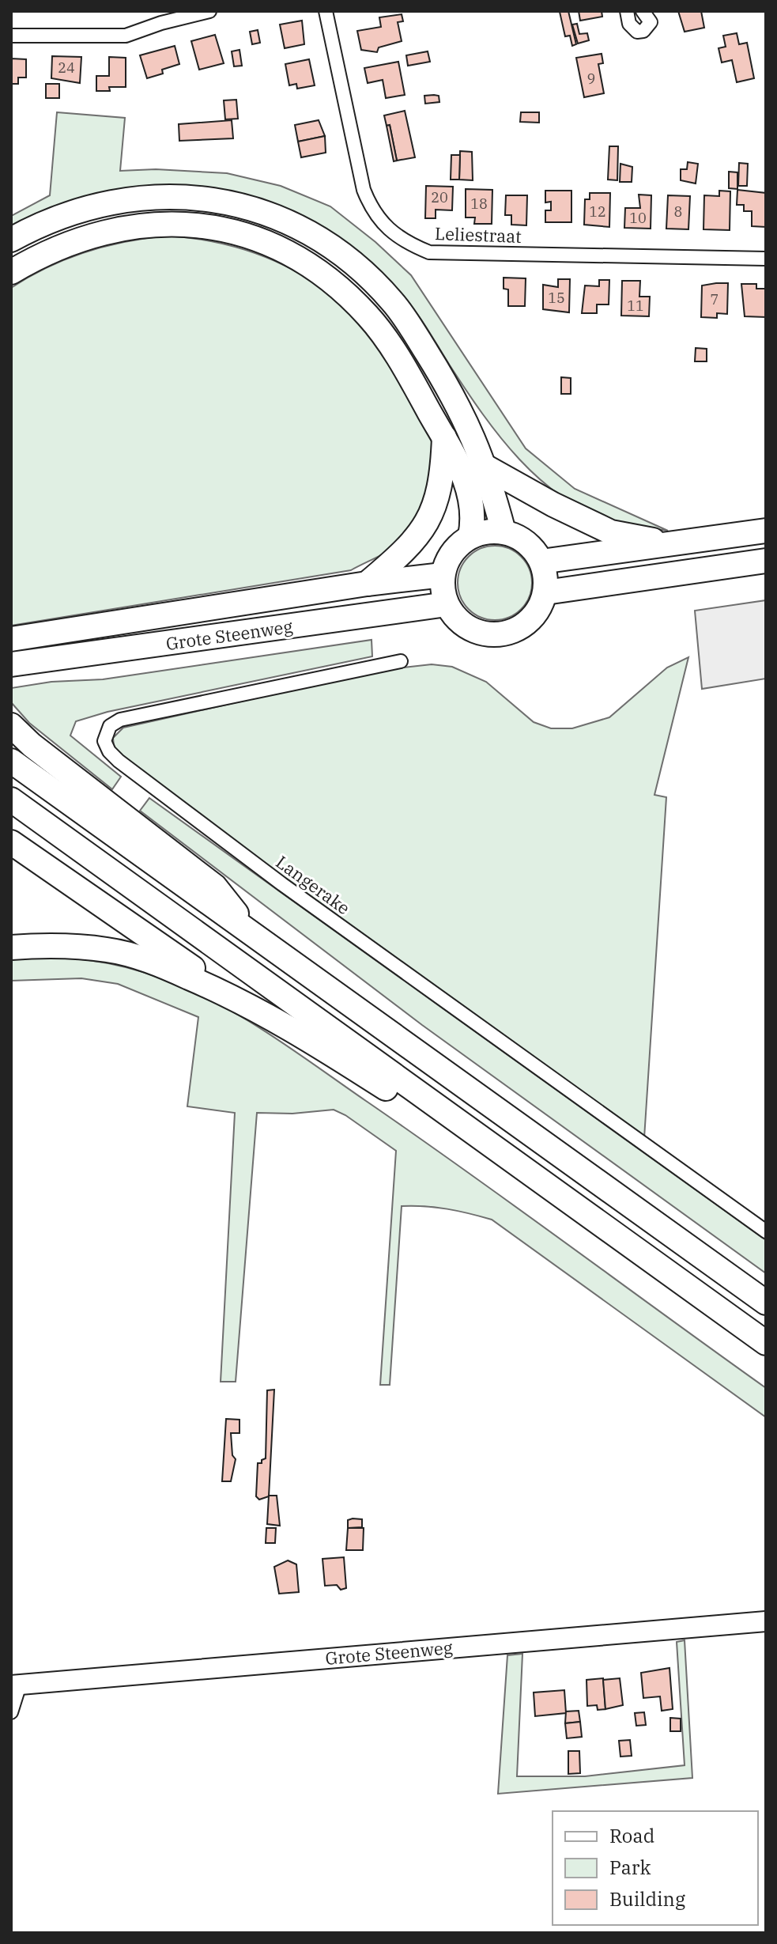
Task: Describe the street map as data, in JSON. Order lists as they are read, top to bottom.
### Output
{
  "streets": {
    "highway": ["Grote Steenweg"],
    "street": ["Leliestraat", "Langerake"]
  },
  "house_numbers": [
    "24",
    "9",
    "20",
    "18",
    "12",
    "8",
    "10",
    "15",
    "7",
    "11"
  ],
  "legend": ["Road", "Park", "Building"]
}
